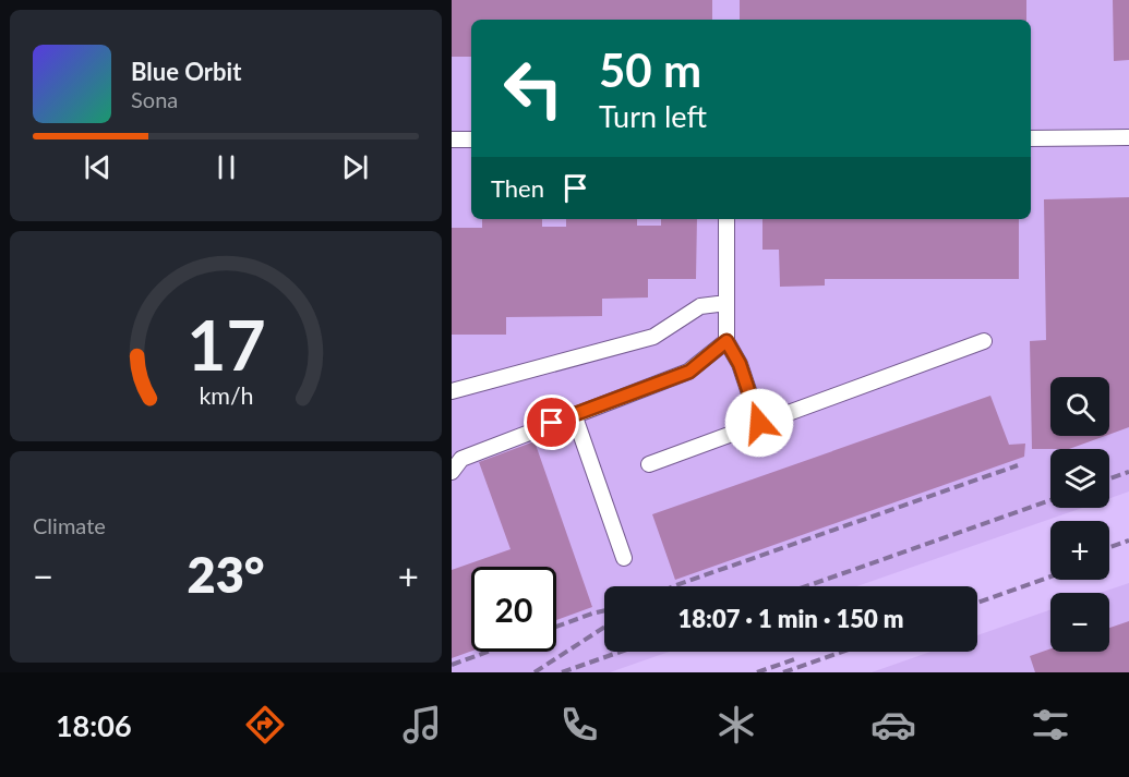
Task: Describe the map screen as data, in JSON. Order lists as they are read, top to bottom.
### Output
{
  "page": {
    "turn": ["50 m", "Turn left"],
    "song": ["Blue Orbit", "Sona"],
    "then": "Then",
    "map_buttons": ["+", "−"],
    "tile": "Climate",
    "heat": ["−", "23°", "+"],
    "limit": "20",
    "trip": "18:07 · 1 min · 150 m",
    "tabs": "18:06",
    "gauge": ["17", "km/h"]
  }
}
